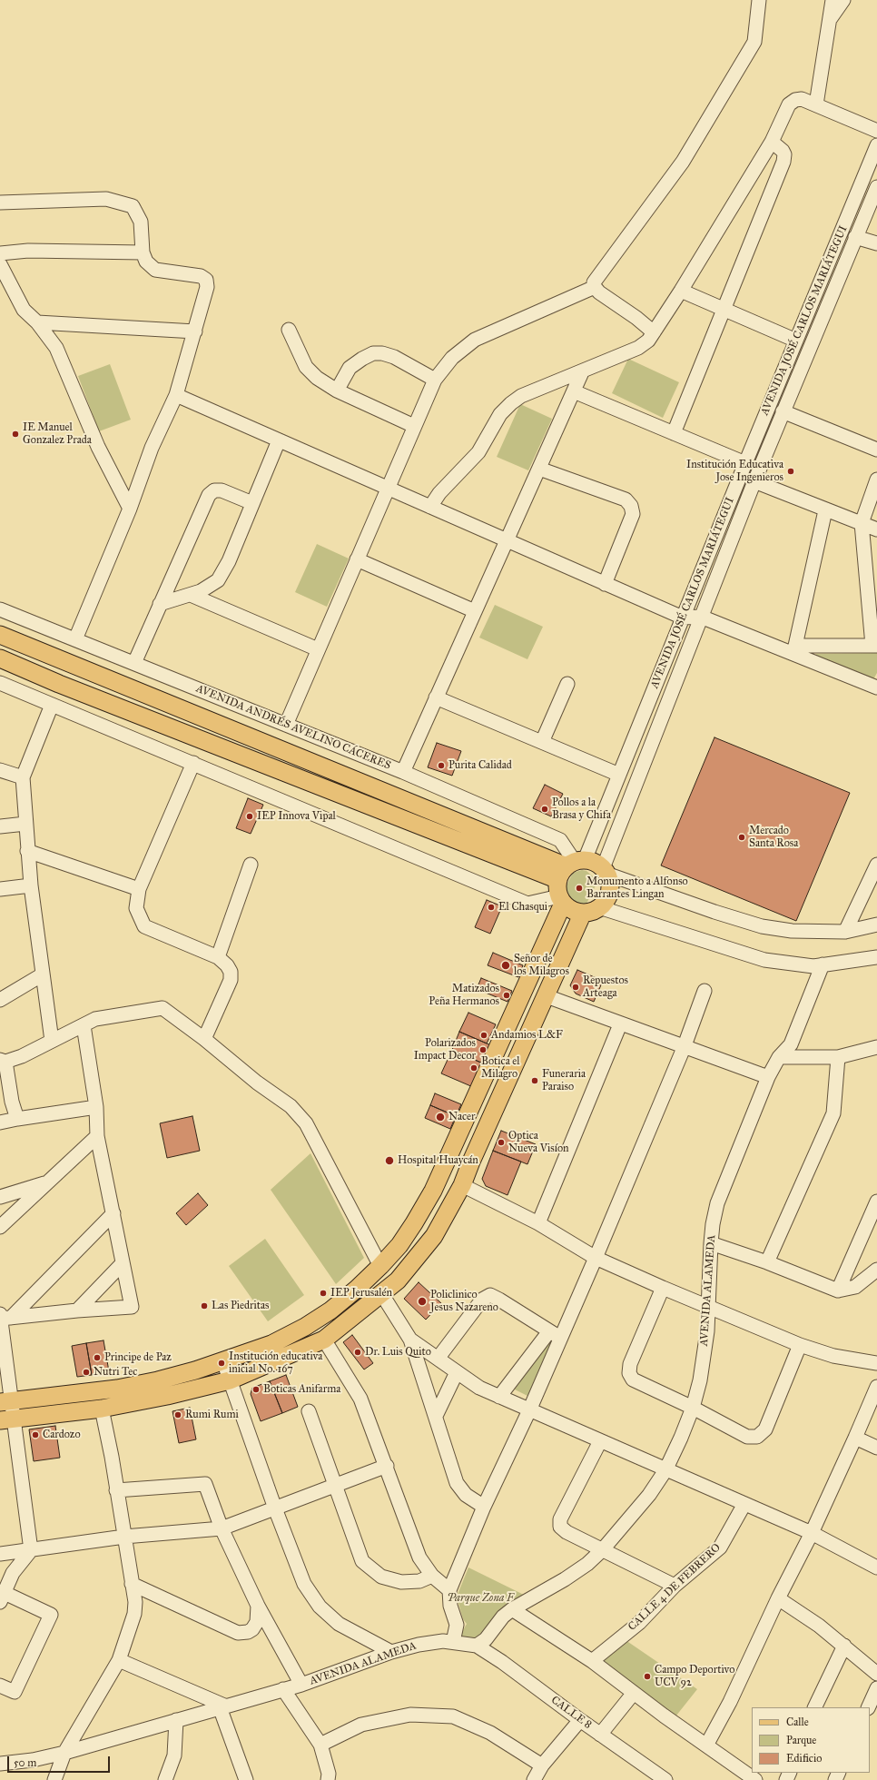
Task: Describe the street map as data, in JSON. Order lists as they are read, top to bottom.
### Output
{
  "streets": {
    "main road": ["AVENIDA JOSÉ CARLOS MARIÁTEGUI"],
    "street": [
      "AVENIDA ANDRÉS AVELINO CÁCERES",
      "AVENIDA ALAMEDA",
      "CALLE 4 DE FEBRERO",
      "CALLE 8"
    ]
  },
  "crossings": [
    ["AVENIDA JOSÉ CARLOS MARIÁTEGUI", "AVENIDA ANDRÉS AVELINO CÁCERES"],
    ["AVENIDA ALAMEDA", "CALLE 8"]
  ],
  "parks": ["Parque Zona F"],
  "places": [
    "IE Manuel Gonzalez Prada",
    "Institución Educativa Jose Ingenieros",
    "Purita Calidad",
    "Pollos a la Brasa y Chifa",
    "IEP Innova Vipal",
    "Mercado Santa Rosa",
    "Monumento a Alfonso Barrantes Lingan",
    "El Chasqui",
    "Señor de los Milagros",
    "Repuestos Arteaga",
    "Matizados Peña Hermanos",
    "Andamios L&F",
    "Polarizados Impact Decor",
    "Botica el Milagro",
    "Funeraria Paraiso",
    "Nacer",
    "Optica Nueva Visíon",
    "Hospital Huaycán",
    "IEP Jerusalén",
    "Policlinico Jesus Nazareno",
    "Las Piedritas",
    "Dr. Luis Quito",
    "Principe de Paz",
    "Institución educativa inicial No. 167",
    "Nutri Tec",
    "Boticas Anifarma",
    "Rumi Rumi",
    "Cardozo",
    "Campo Deportivo UCV 92"
  ],
  "legend": ["Calle", "Parque", "Edificio"],
  "scale_bar": "50 m"
}
